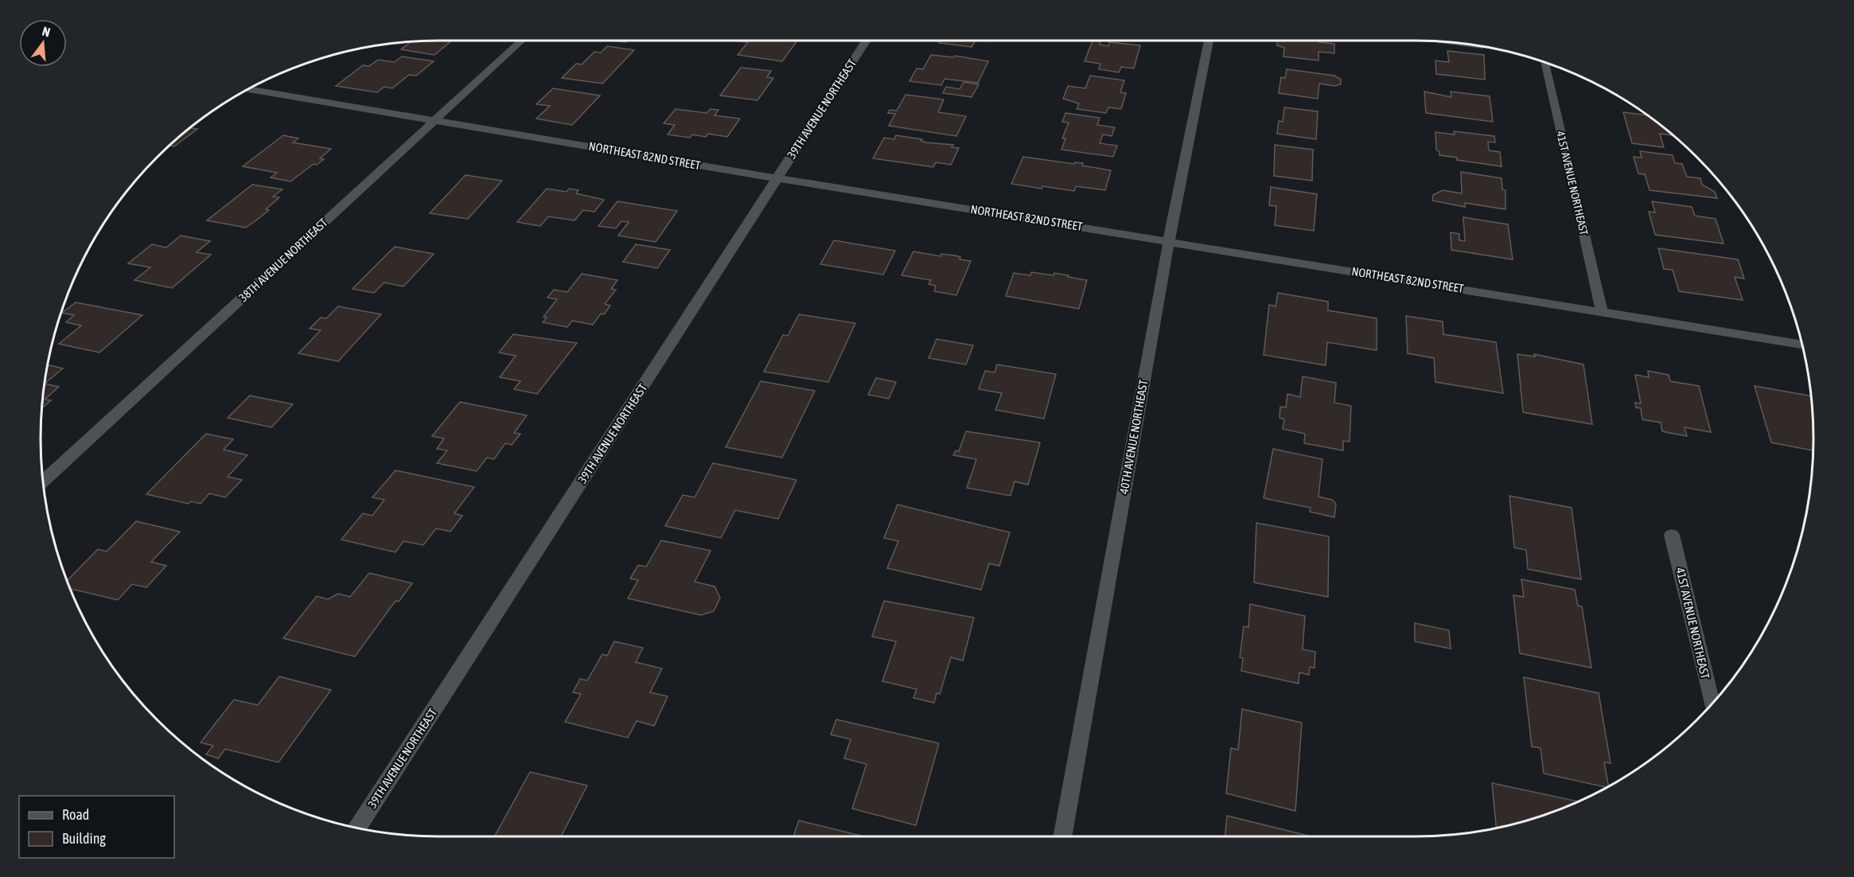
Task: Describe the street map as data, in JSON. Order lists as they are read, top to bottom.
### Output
{
  "streets": {
    "street": [
      "39TH AVENUE NORTHEAST",
      "NORTHEAST 82ND STREET",
      "41ST AVENUE NORTHEAST",
      "38TH AVENUE NORTHEAST",
      "40TH AVENUE NORTHEAST"
    ]
  },
  "crossings": [
    ["39TH AVENUE NORTHEAST", "NORTHEAST 82ND STREET"],
    ["NORTHEAST 82ND STREET", "41ST AVENUE NORTHEAST"],
    ["NORTHEAST 82ND STREET", "38TH AVENUE NORTHEAST"],
    ["NORTHEAST 82ND STREET", "40TH AVENUE NORTHEAST"]
  ],
  "legend": ["Road", "Building"],
  "north": "top"
}
